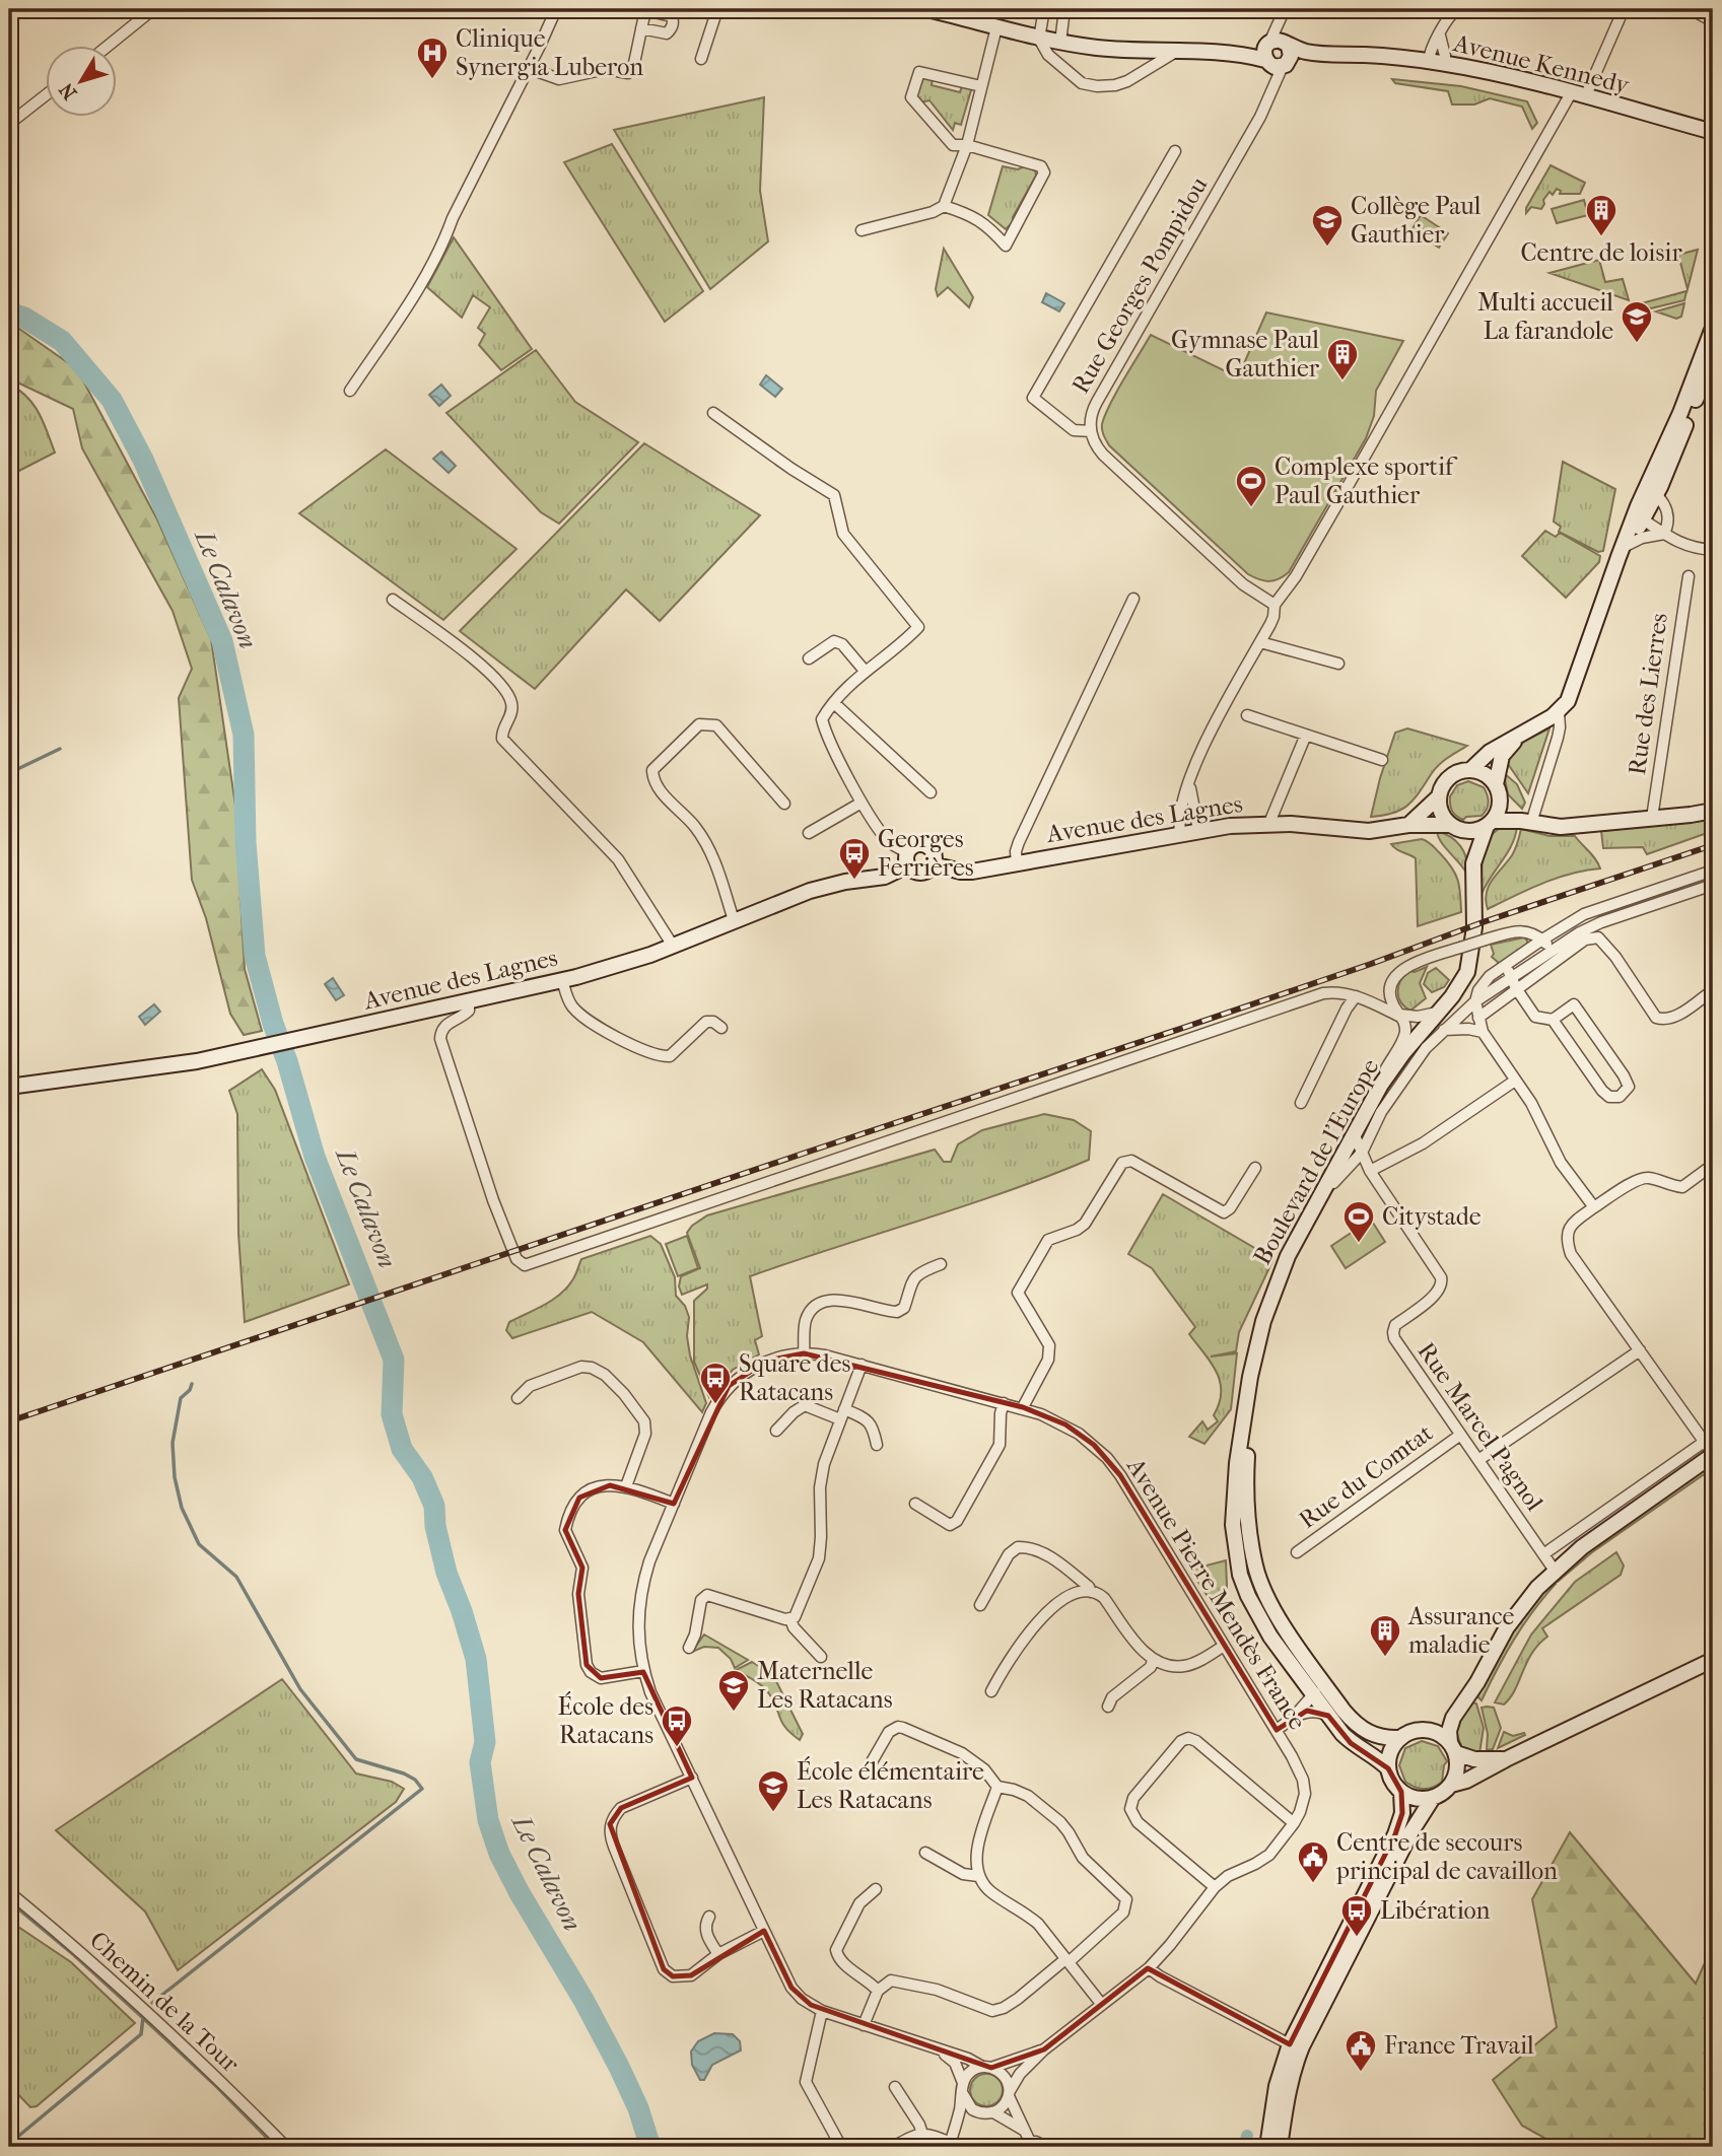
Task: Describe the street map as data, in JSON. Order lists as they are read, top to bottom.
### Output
{
  "streets": {
    "main road": ["Avenue Kennedy", "Avenue des Lagnes", "Boulevard de l'Europe"],
    "street": [
      "Rue Georges Pompidou",
      "Rue des Lierres",
      "Rue Marcel Pagnol",
      "Rue du Comtat",
      "Avenue Pierre Mendès France",
      "Chemin de la Tour"
    ]
  },
  "crossings": [
    ["Avenue Kennedy", "Rue Georges Pompidou"],
    ["Avenue des Lagnes", "Boulevard de l'Europe"],
    ["Boulevard de l'Europe", "Rue Marcel Pagnol"],
    ["Rue Marcel Pagnol", "Rue du Comtat"]
  ],
  "water": ["Le Calavon"],
  "places": {
    "hospital": ["Clinique Synergia Luberon"],
    "building": ["Centre de loisir", "Gymnase Paul Gauthier", "Assurance maladie"],
    "school or university": [
      "Collège Paul Gauthier",
      "Multi accueil La farandole",
      "Maternelle Les Ratacans",
      "École élémentaire Les Ratacans"
    ],
    "sports": ["Complexe sportif Paul Gauthier", "Citystade"],
    "bus stop": [
      "Georges Ferrières",
      "Square des Ratacans",
      "École des Ratacans",
      "Libération"
    ],
    "public building": ["Centre de secours principal de cavaillon", "France Travail"]
  },
  "north": "bottom left"
}
